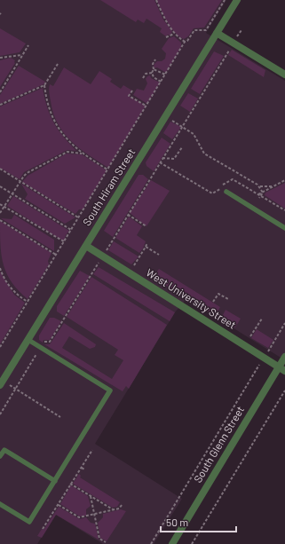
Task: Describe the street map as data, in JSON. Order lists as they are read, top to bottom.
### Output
{
  "streets": {
    "street": ["South Hiram Street", "West University Street", "South Glenn Street"]
  },
  "crossings": [
    ["South Hiram Street", "West University Street"],
    ["West University Street", "South Glenn Street"]
  ],
  "scale_bar": "50 m"
}
